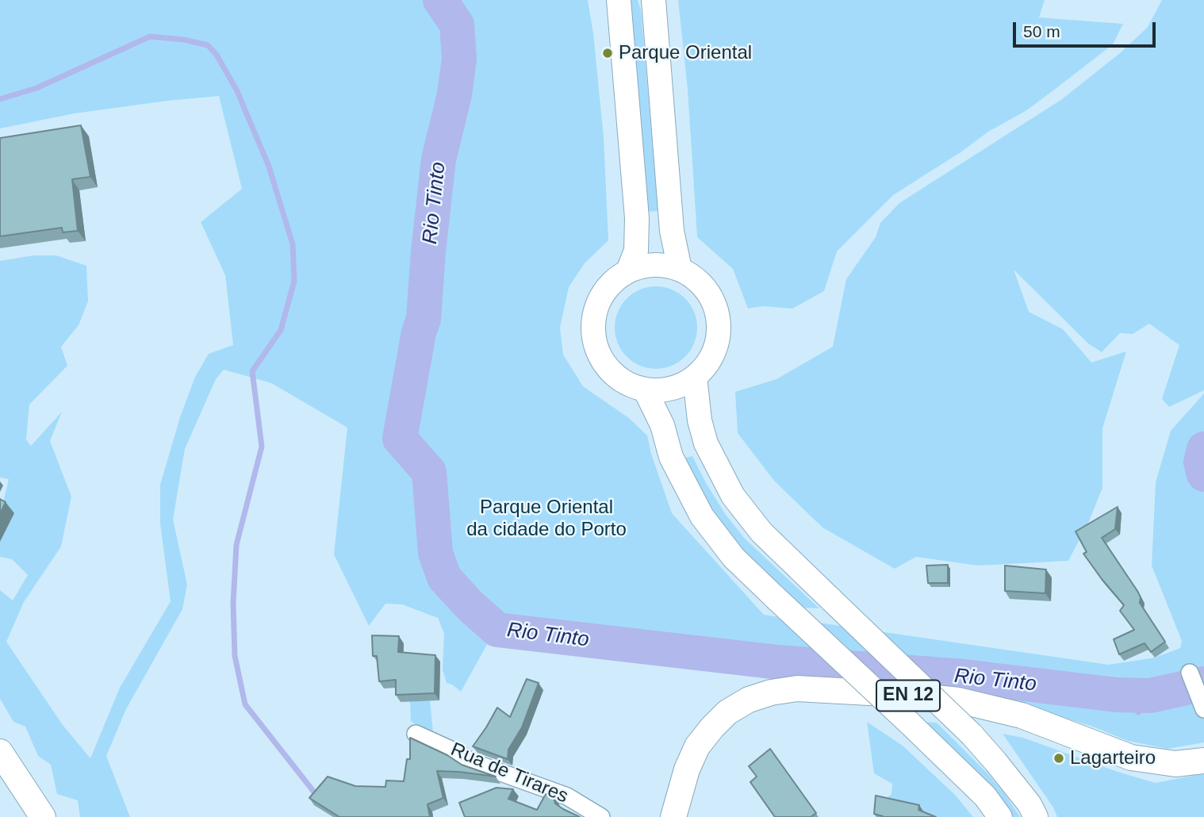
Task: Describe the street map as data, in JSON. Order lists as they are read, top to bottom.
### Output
{
  "streets": {
    "main road": ["EN 12"],
    "street": ["Rua de Tirares"]
  },
  "water": ["Rio Tinto"],
  "parks": ["Parque Oriental da cidade do Porto"],
  "places": ["Parque Oriental", "Lagarteiro"],
  "scale_bar": "50 m"
}
